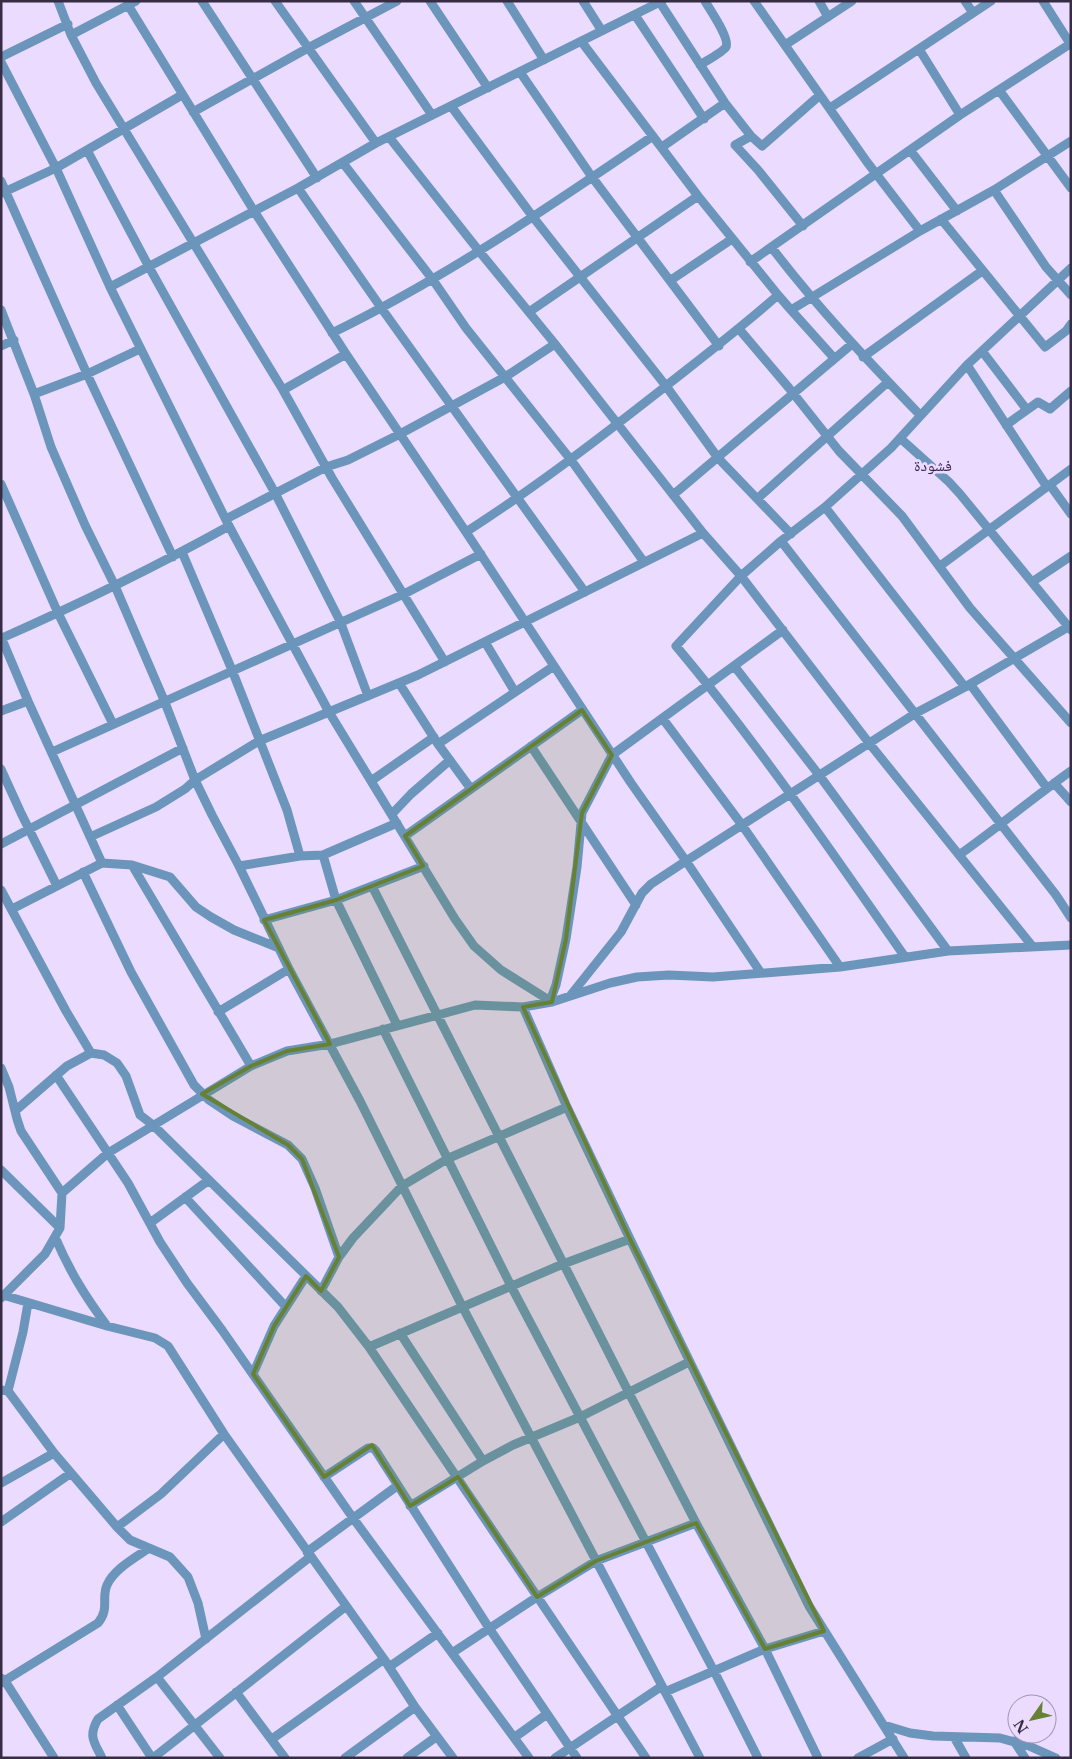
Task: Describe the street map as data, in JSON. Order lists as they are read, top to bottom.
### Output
{
  "districts": ["فشودة"],
  "north": "bottom left"
}
